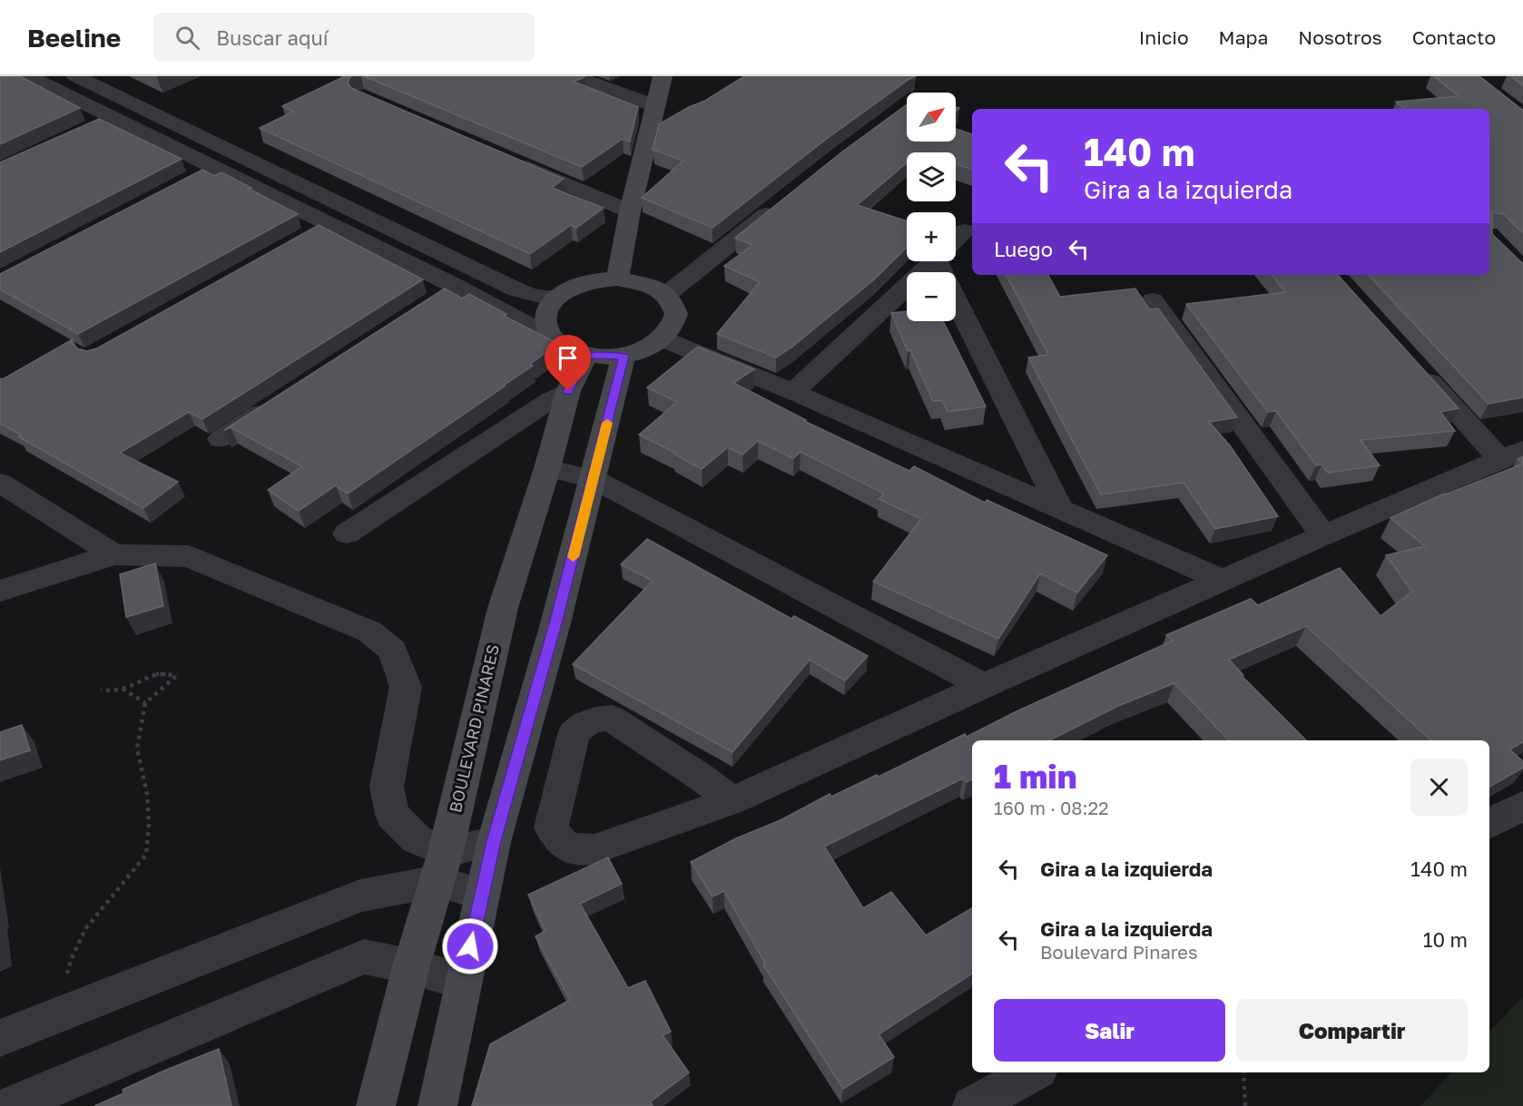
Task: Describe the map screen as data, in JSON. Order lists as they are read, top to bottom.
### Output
{
  "streets": {
    "street": ["BOULEVARD PINARES"]
  },
  "north": "top right",
  "page": {
    "header": "Beeline",
    "search": "Buscar aquí",
    "nav": [
      "Inicio",
      "Mapa",
      "Nosotros",
      "Contacto"
    ],
    "map_buttons": ["+", "−"],
    "turn": ["140 m", "Gira a la izquierda"],
    "then": "Luego",
    "heading": ["1 min", "160 m · 08:22"],
    "list": [
      {
        "name": "Gira a la izquierda",
        "value": "140 m"
      },
      {
        "name": "Gira a la izquierda",
        "note": "Boulevard Pinares",
        "value": "10 m"
      }
    ],
    "buttons": ["Salir", "Compartir"]
  }
}
